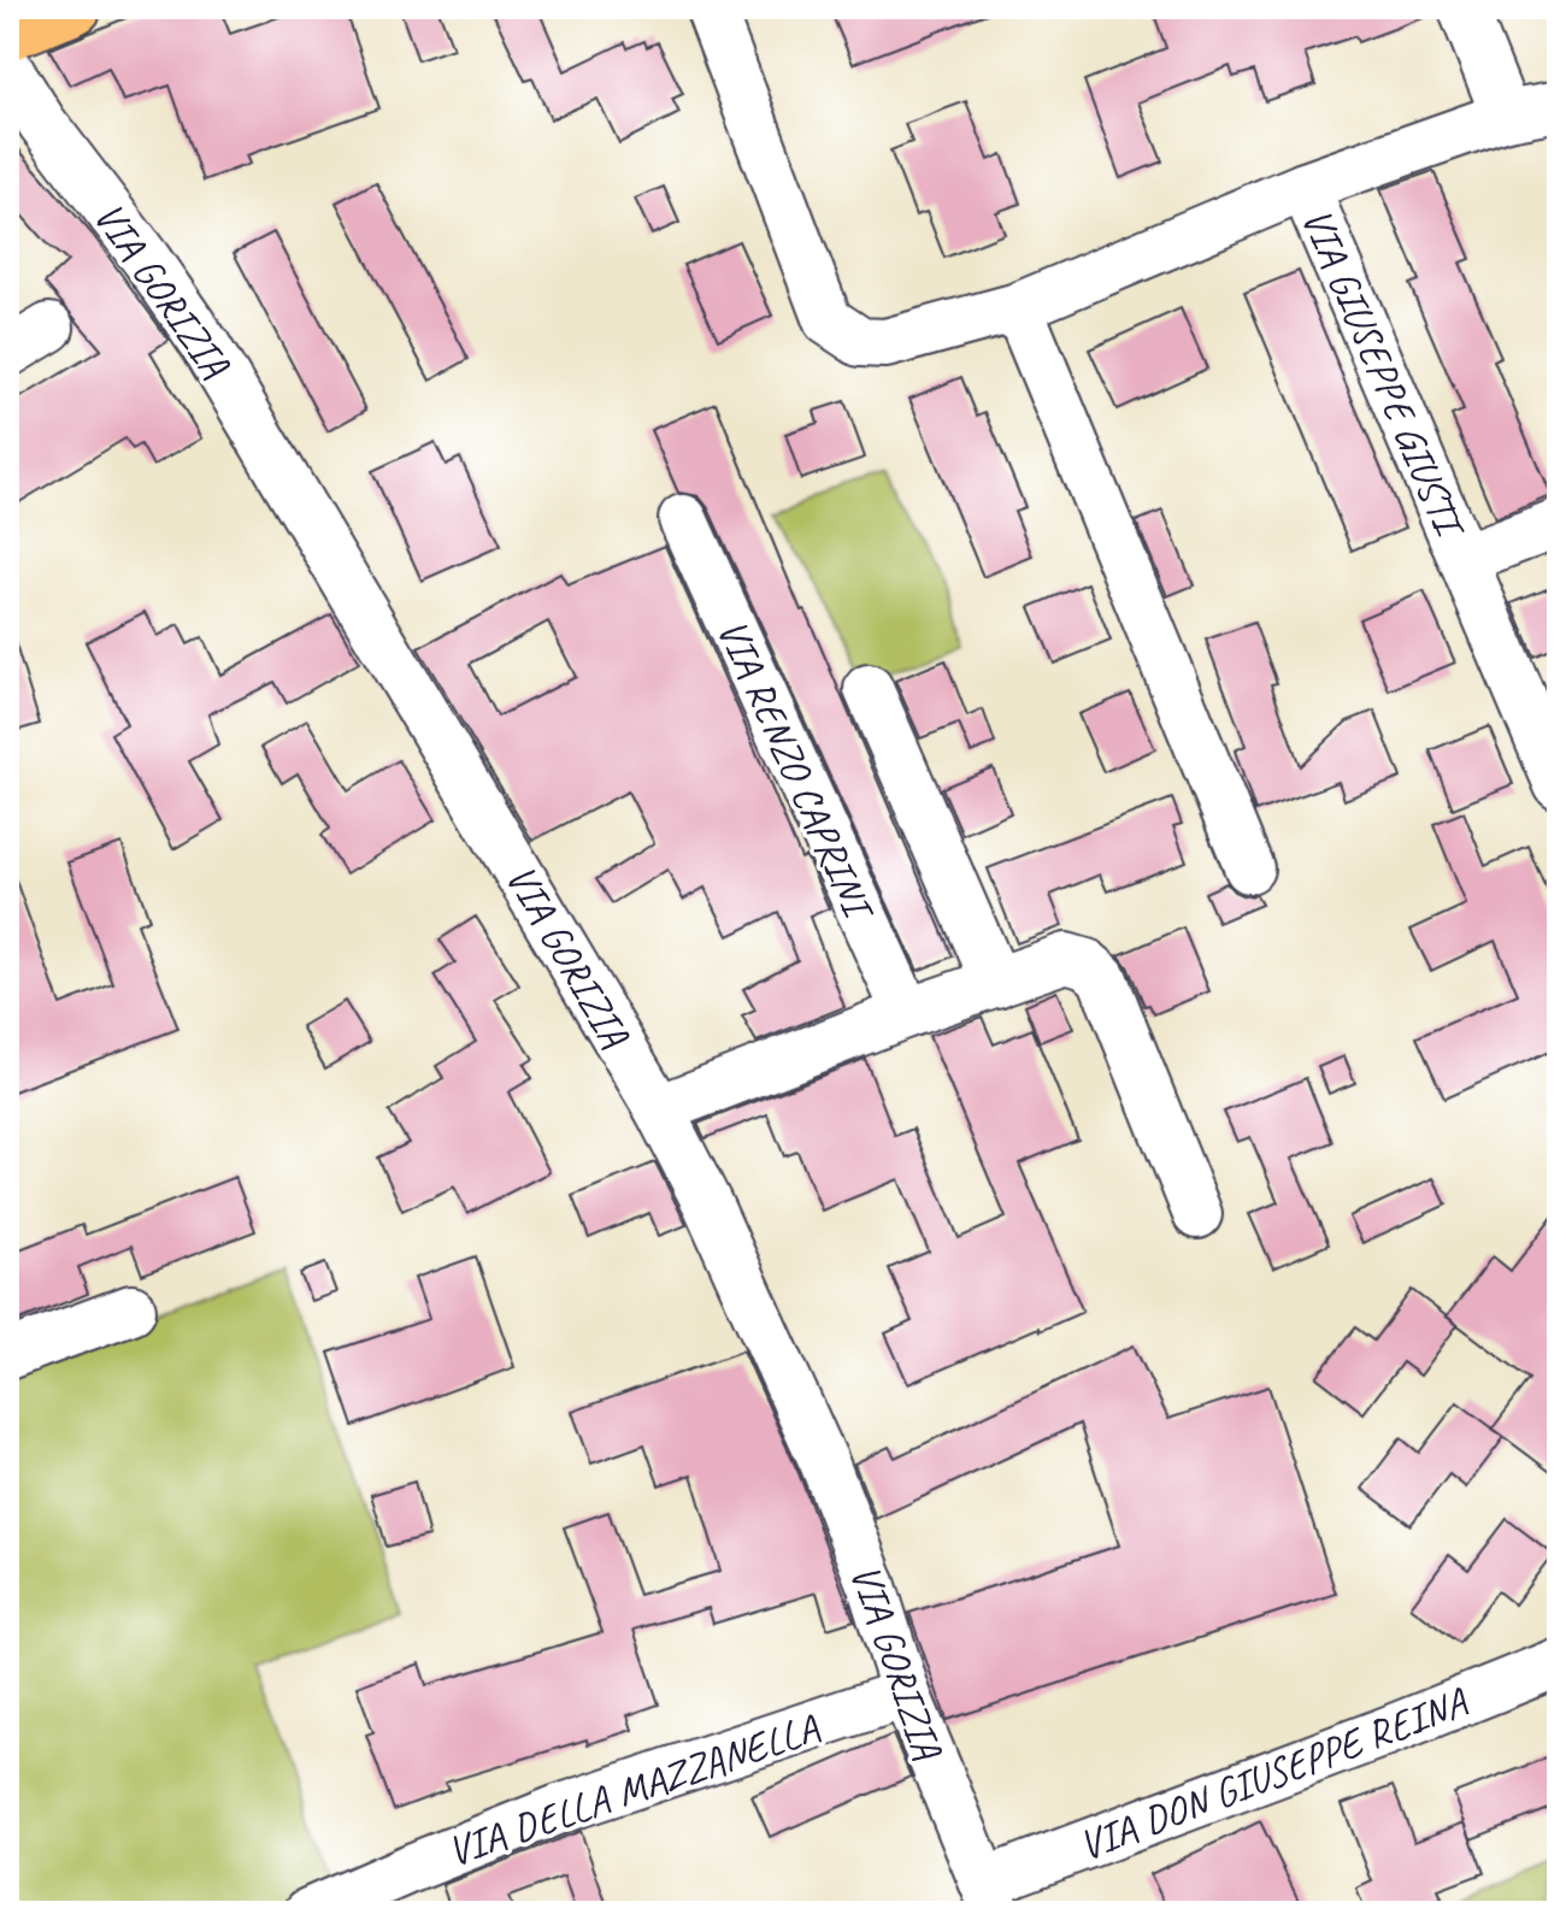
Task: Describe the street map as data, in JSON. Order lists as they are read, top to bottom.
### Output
{
  "streets": {
    "street": [
      "VIA GORIZIA",
      "VIA GIUSEPPE GIUSTI",
      "VIA RENZO CAPRINI",
      "VIA DON GIUSEPPE REINA",
      "VIA DELLA MAZZANELLA"
    ]
  },
  "crossings": [
    ["VIA GORIZIA", "VIA DON GIUSEPPE REINA"],
    ["VIA GORIZIA", "VIA DELLA MAZZANELLA"]
  ]
}
